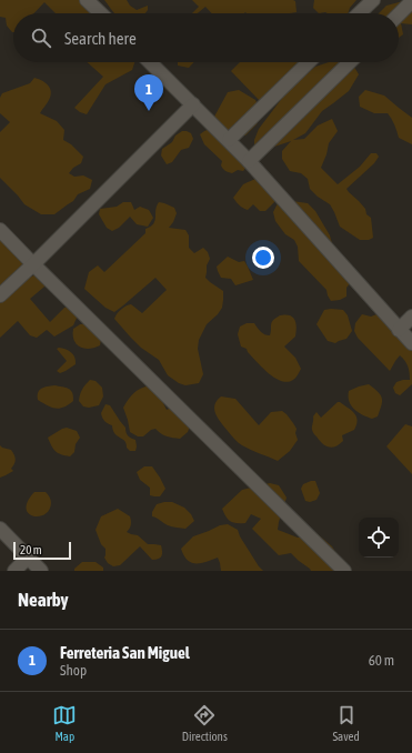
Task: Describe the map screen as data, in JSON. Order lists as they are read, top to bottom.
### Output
{
  "scale_bar": "20 m",
  "page": {
    "search": "Search here",
    "pins": "1",
    "scale": "20 m",
    "heading": "Nearby",
    "list": [
      {
        "mark": "1",
        "name": "Ferreteria San Miguel",
        "note": "Shop",
        "value": "60 m"
      }
    ],
    "nav": ["Map", "Directions", "Saved"]
  }
}
